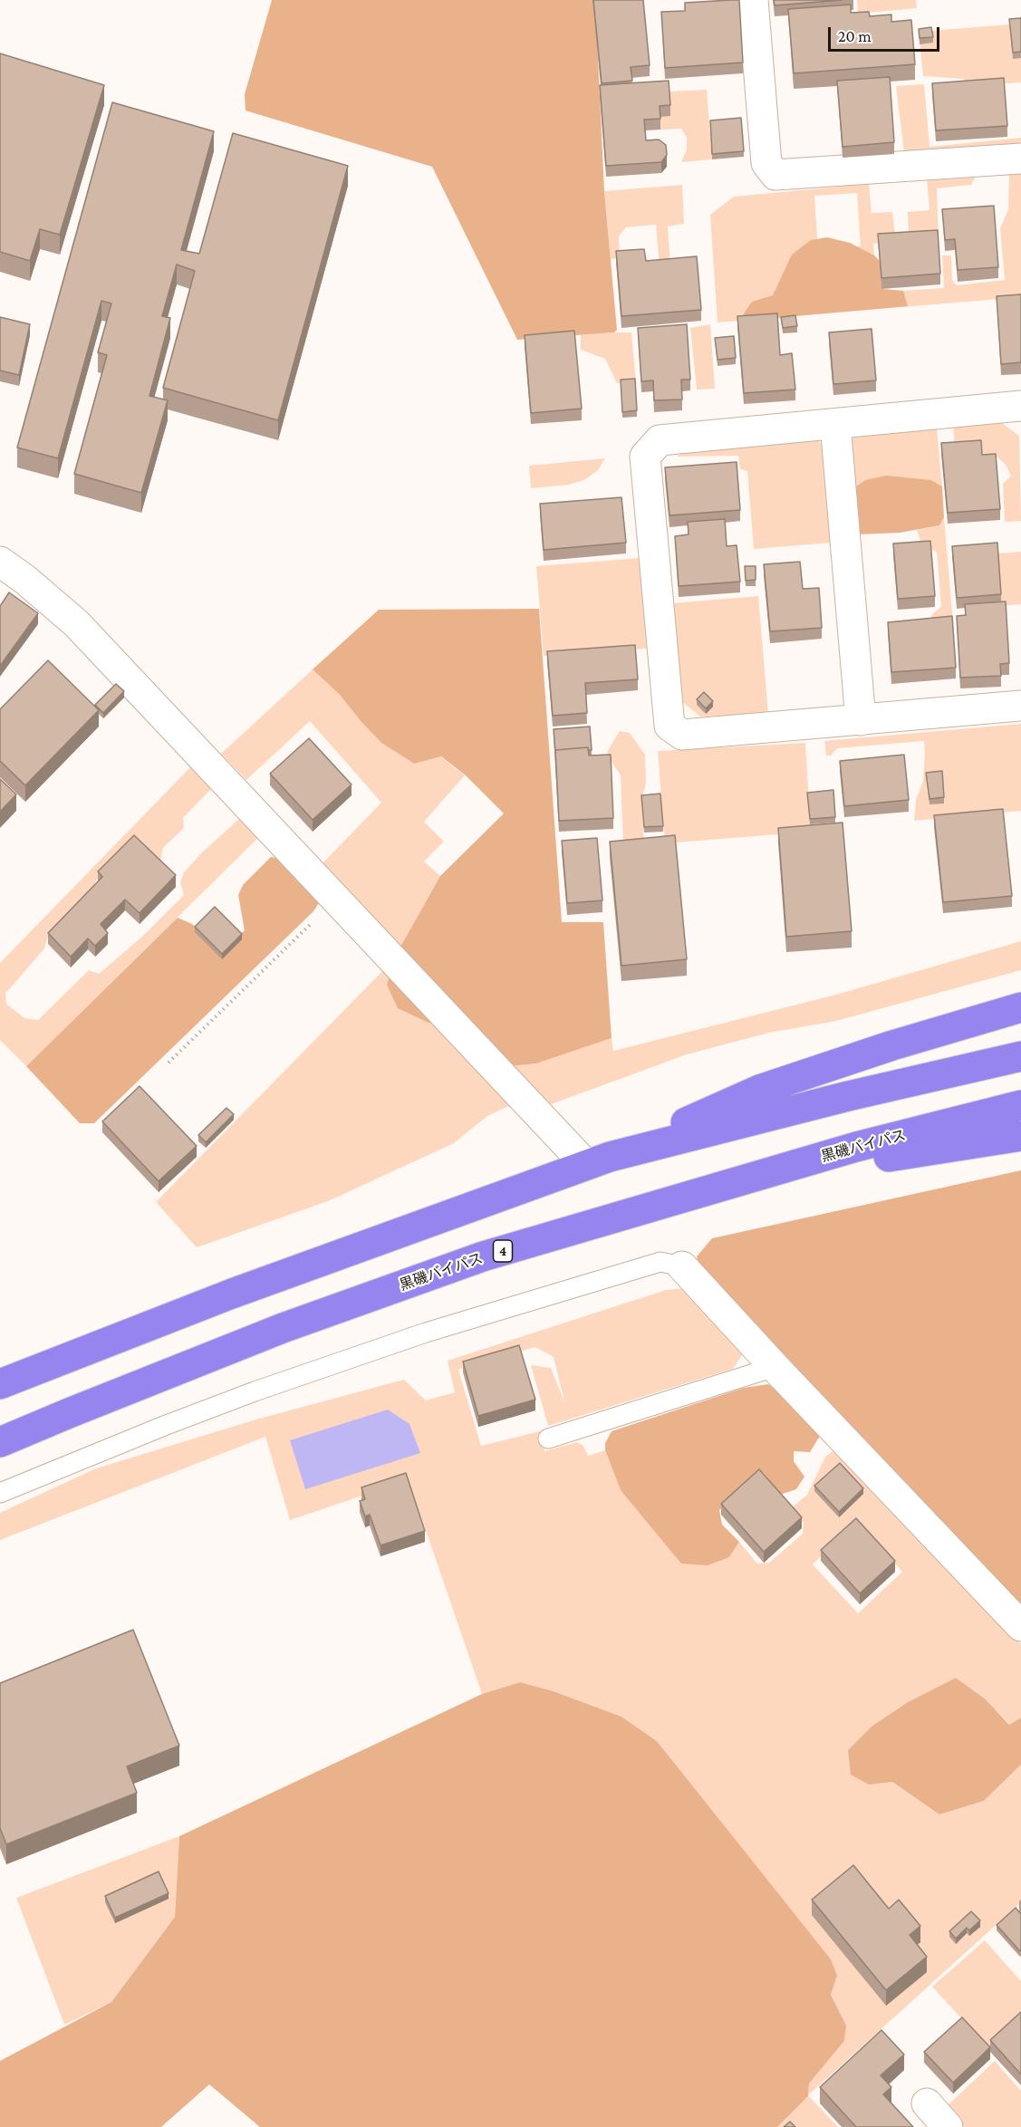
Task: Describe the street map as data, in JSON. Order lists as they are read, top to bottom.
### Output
{
  "streets": {
    "highway": ["黒磯バイパス", "4"]
  },
  "crossings": [
    ["黒磯バイパス", "4"]
  ],
  "scale_bar": "20 m"
}
